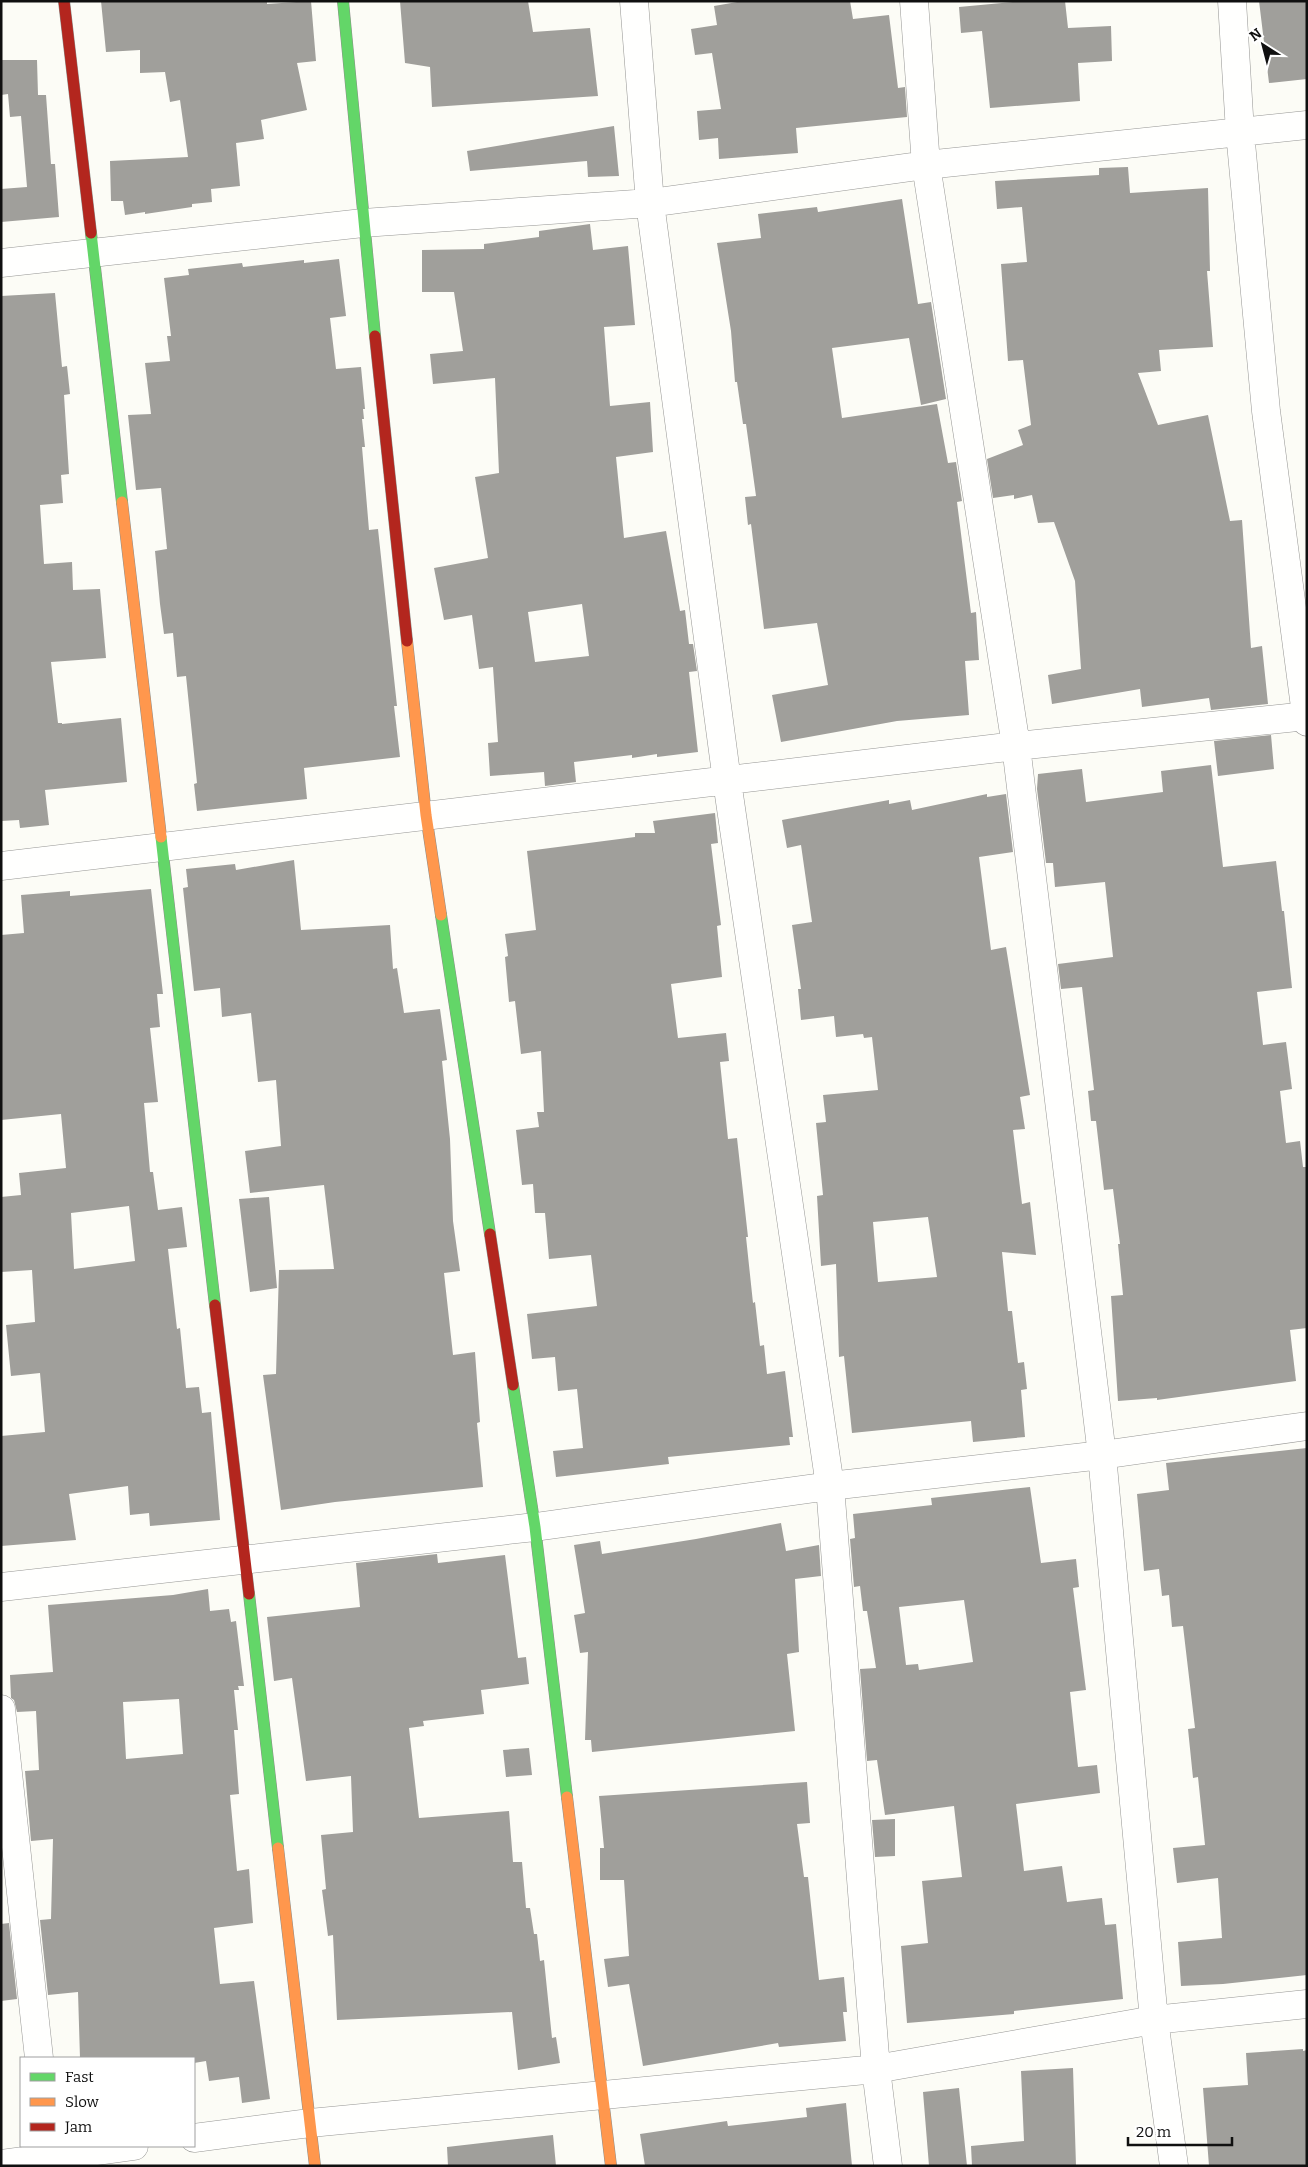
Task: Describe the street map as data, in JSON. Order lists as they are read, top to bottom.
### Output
{
  "legend": ["Fast", "Slow", "Jam"],
  "scale_bar": "20 m",
  "north": "top left"
}
